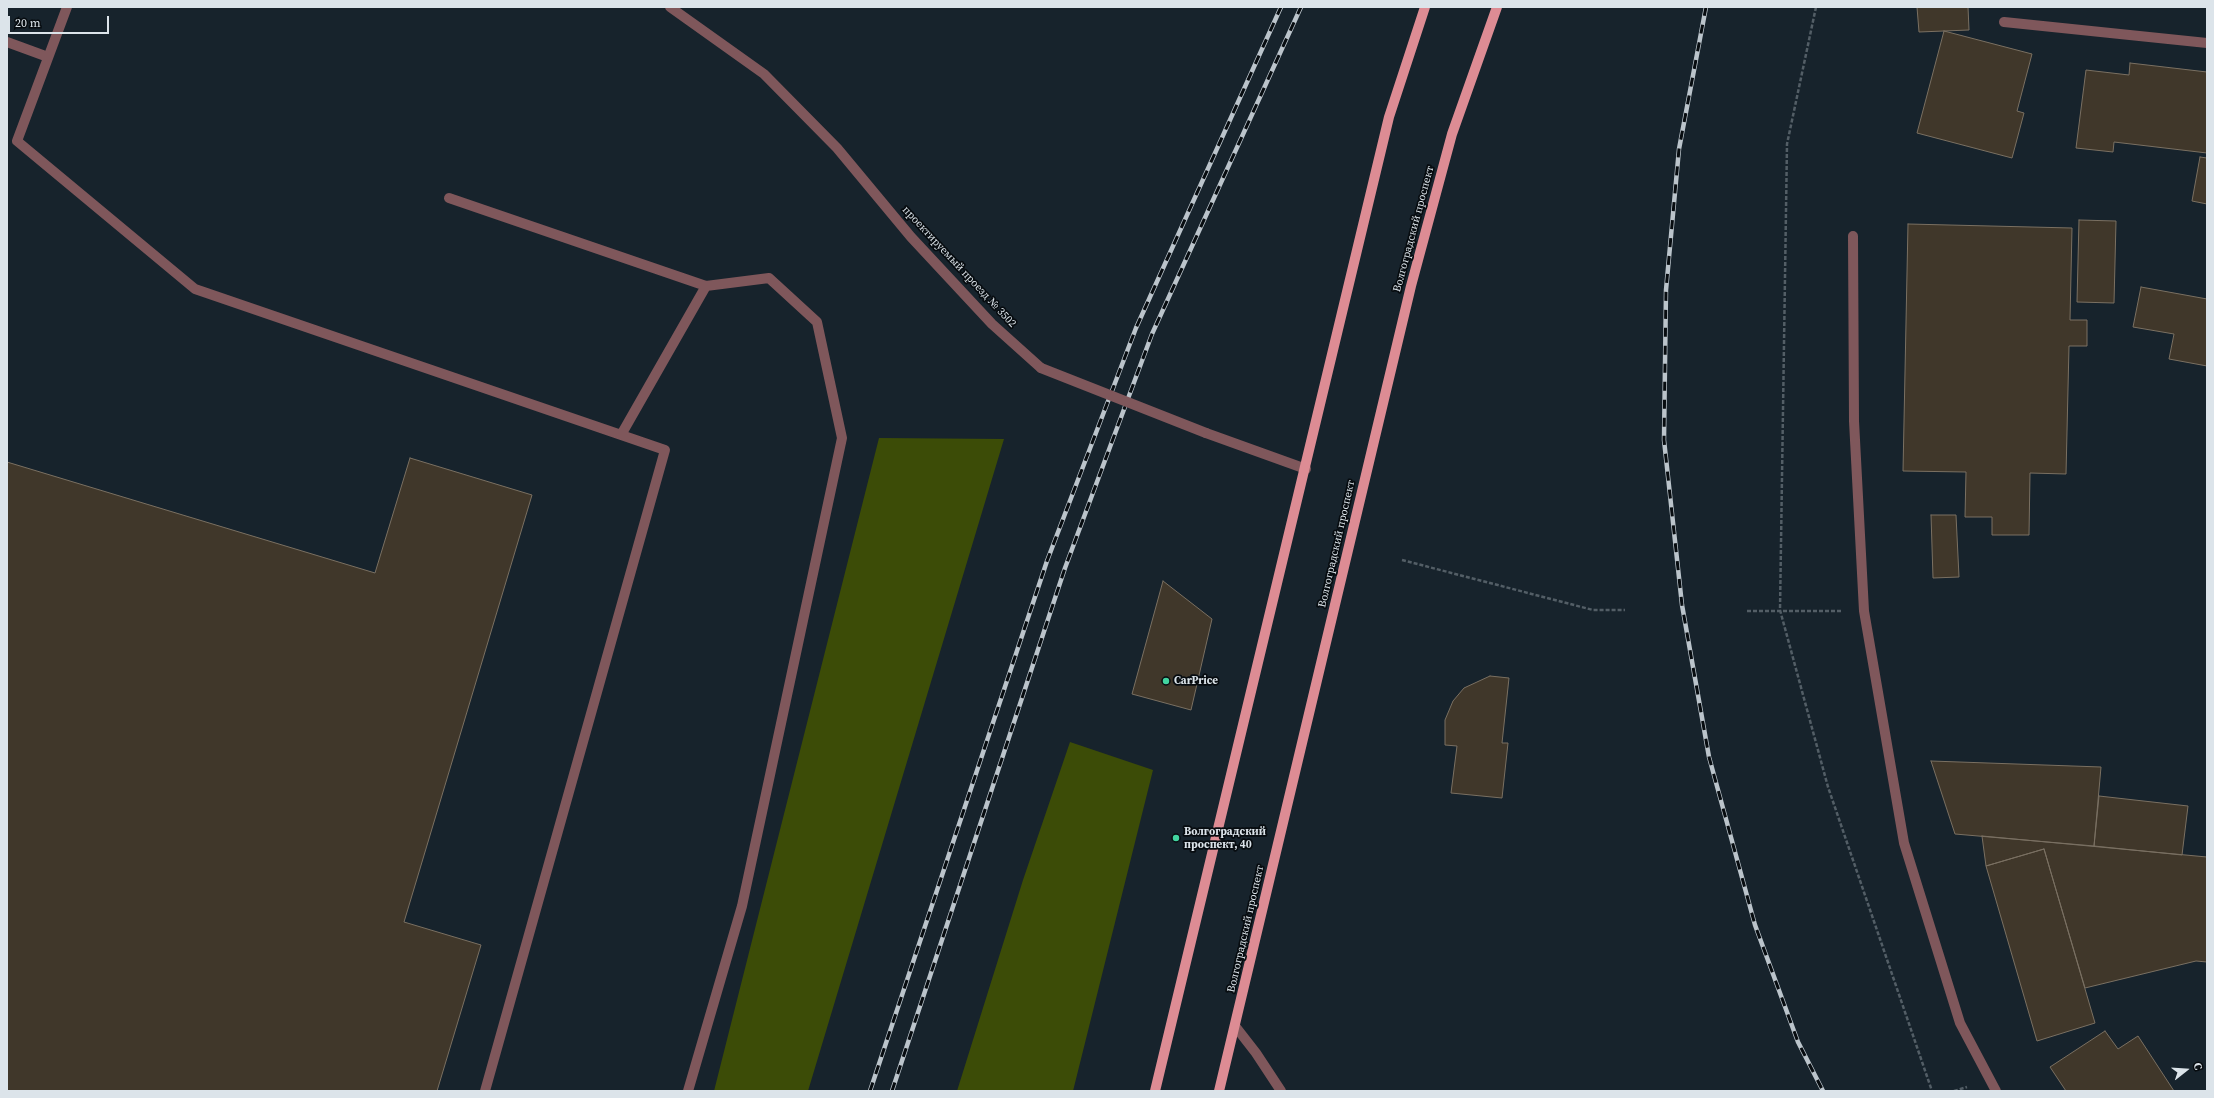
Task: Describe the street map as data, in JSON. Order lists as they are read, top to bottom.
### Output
{
  "streets": {
    "main road": ["Волгоградский проспект"],
    "street": ["проектируемый проезд № 3502"]
  },
  "places": ["CarPrice", "Волгоградский проспект, 40"],
  "scale_bar": "20 m",
  "north": "right"
}
